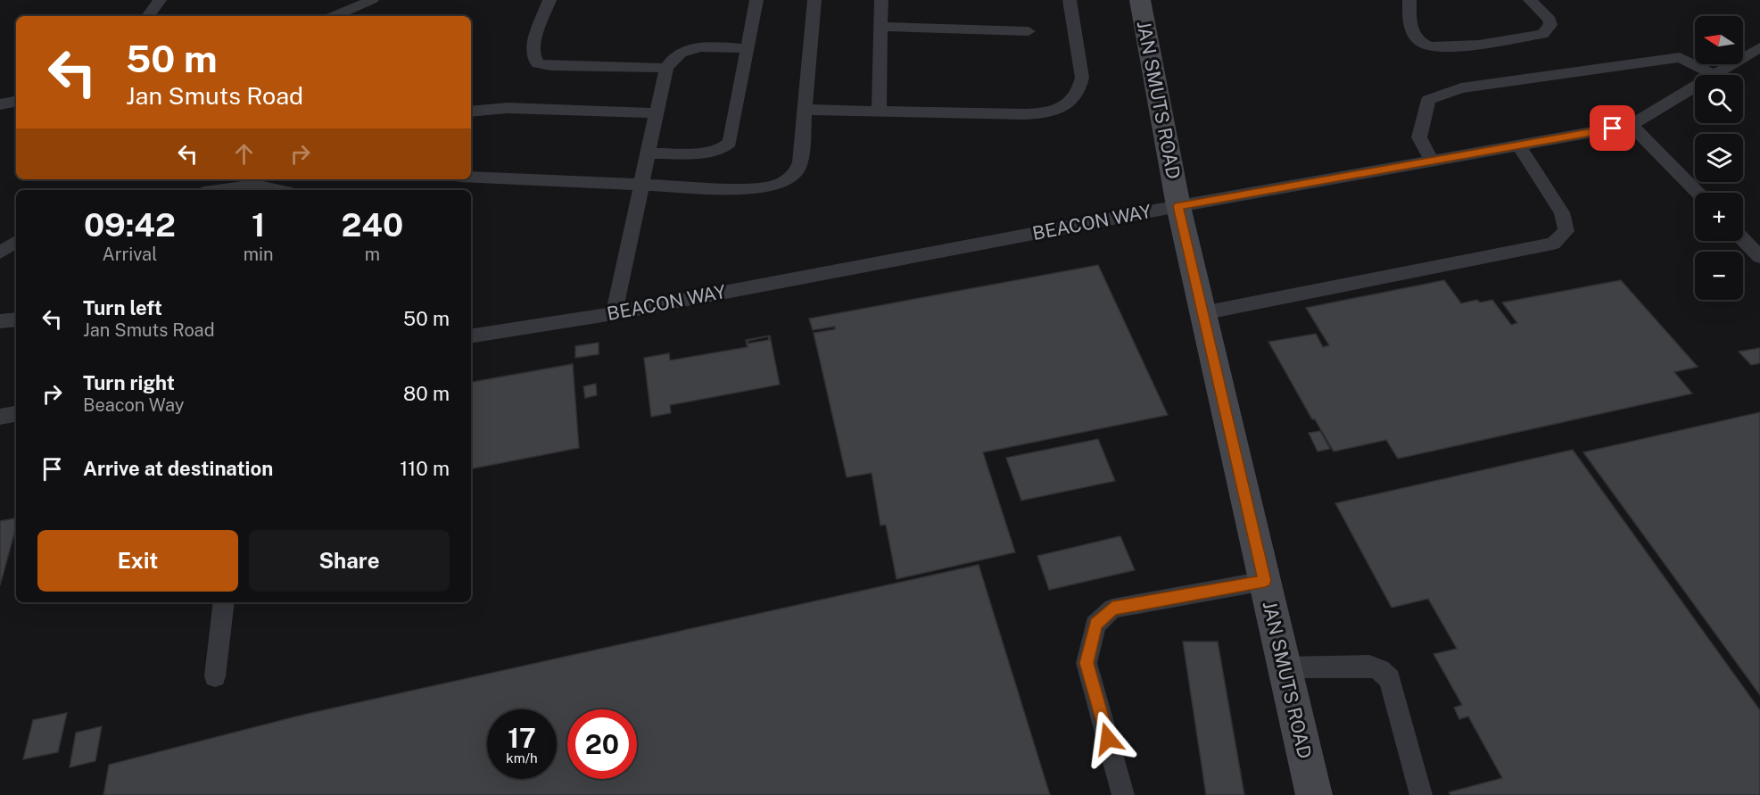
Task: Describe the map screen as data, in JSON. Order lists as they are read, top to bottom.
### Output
{
  "streets": {
    "street": ["JAN SMUTS ROAD"],
    "lane": ["BEACON WAY"]
  },
  "crossings": [
    ["JAN SMUTS ROAD", "BEACON WAY"]
  ],
  "north": "left",
  "page": {
    "map_buttons": ["+", "−"],
    "turn": ["50 m", "Jan Smuts Road"],
    "eta": [
      "09:42",
      "Arrival",
      "1",
      "min",
      "240",
      "m"
    ],
    "list": [
      {
        "name": "Turn left",
        "note": "Jan Smuts Road",
        "value": "50 m"
      },
      {
        "name": "Turn right",
        "note": "Beacon Way",
        "value": "80 m"
      },
      {
        "name": "Arrive at destination",
        "value": "110 m"
      }
    ],
    "buttons": ["Exit", "Share"],
    "speed": "17 km/h",
    "limit": "20"
  }
}
